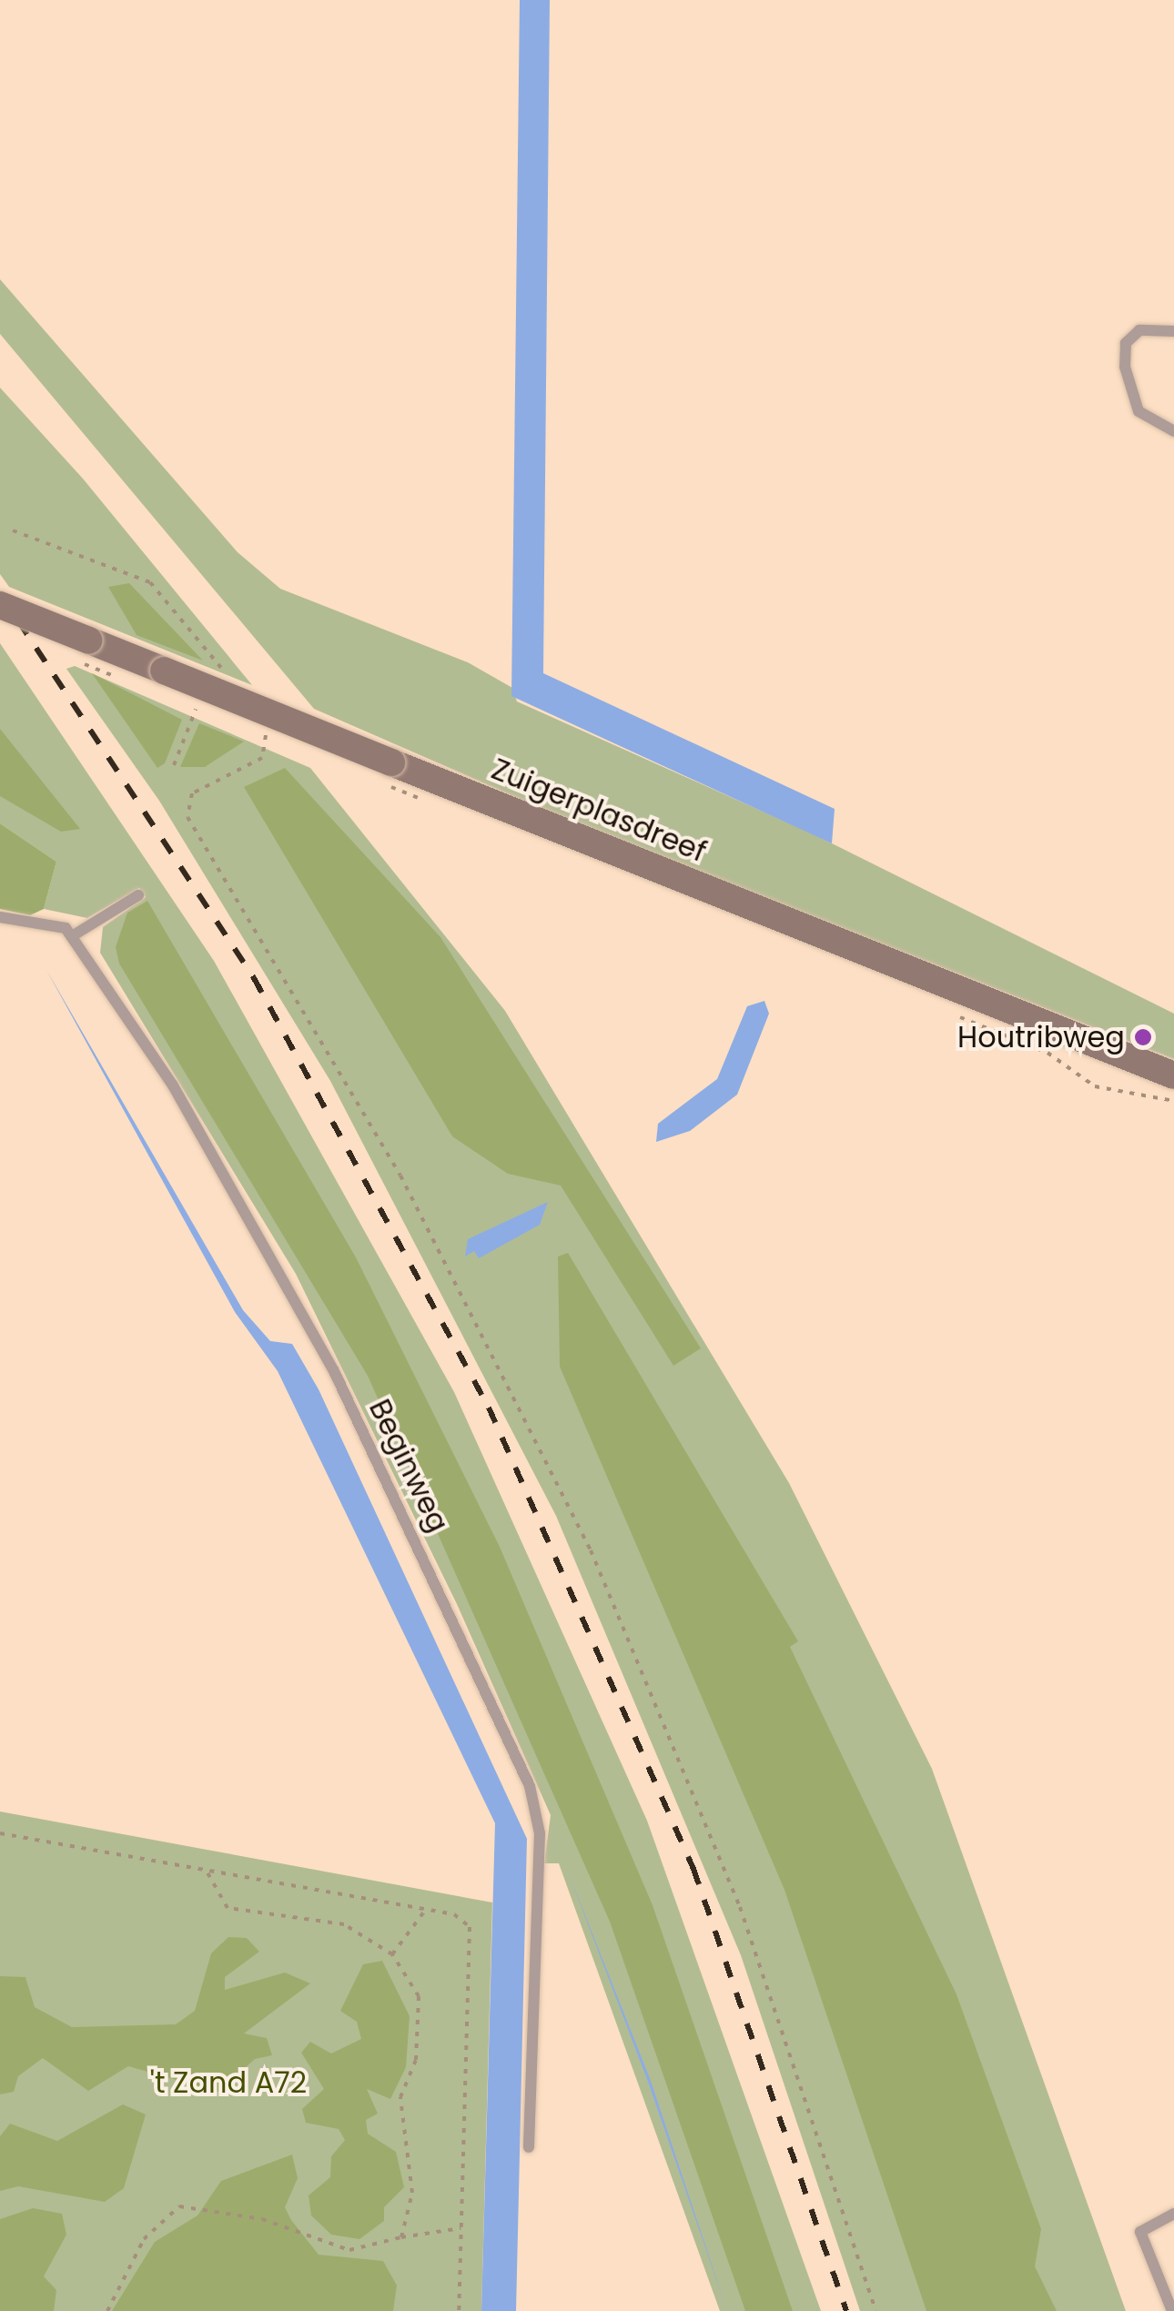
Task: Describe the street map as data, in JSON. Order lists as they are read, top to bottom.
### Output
{
  "streets": {
    "main road": ["Zuigerplasdreef"],
    "lane": ["Beginweg"]
  },
  "parks": ["'t Zand A72"],
  "places": ["Houtribweg"]
}
